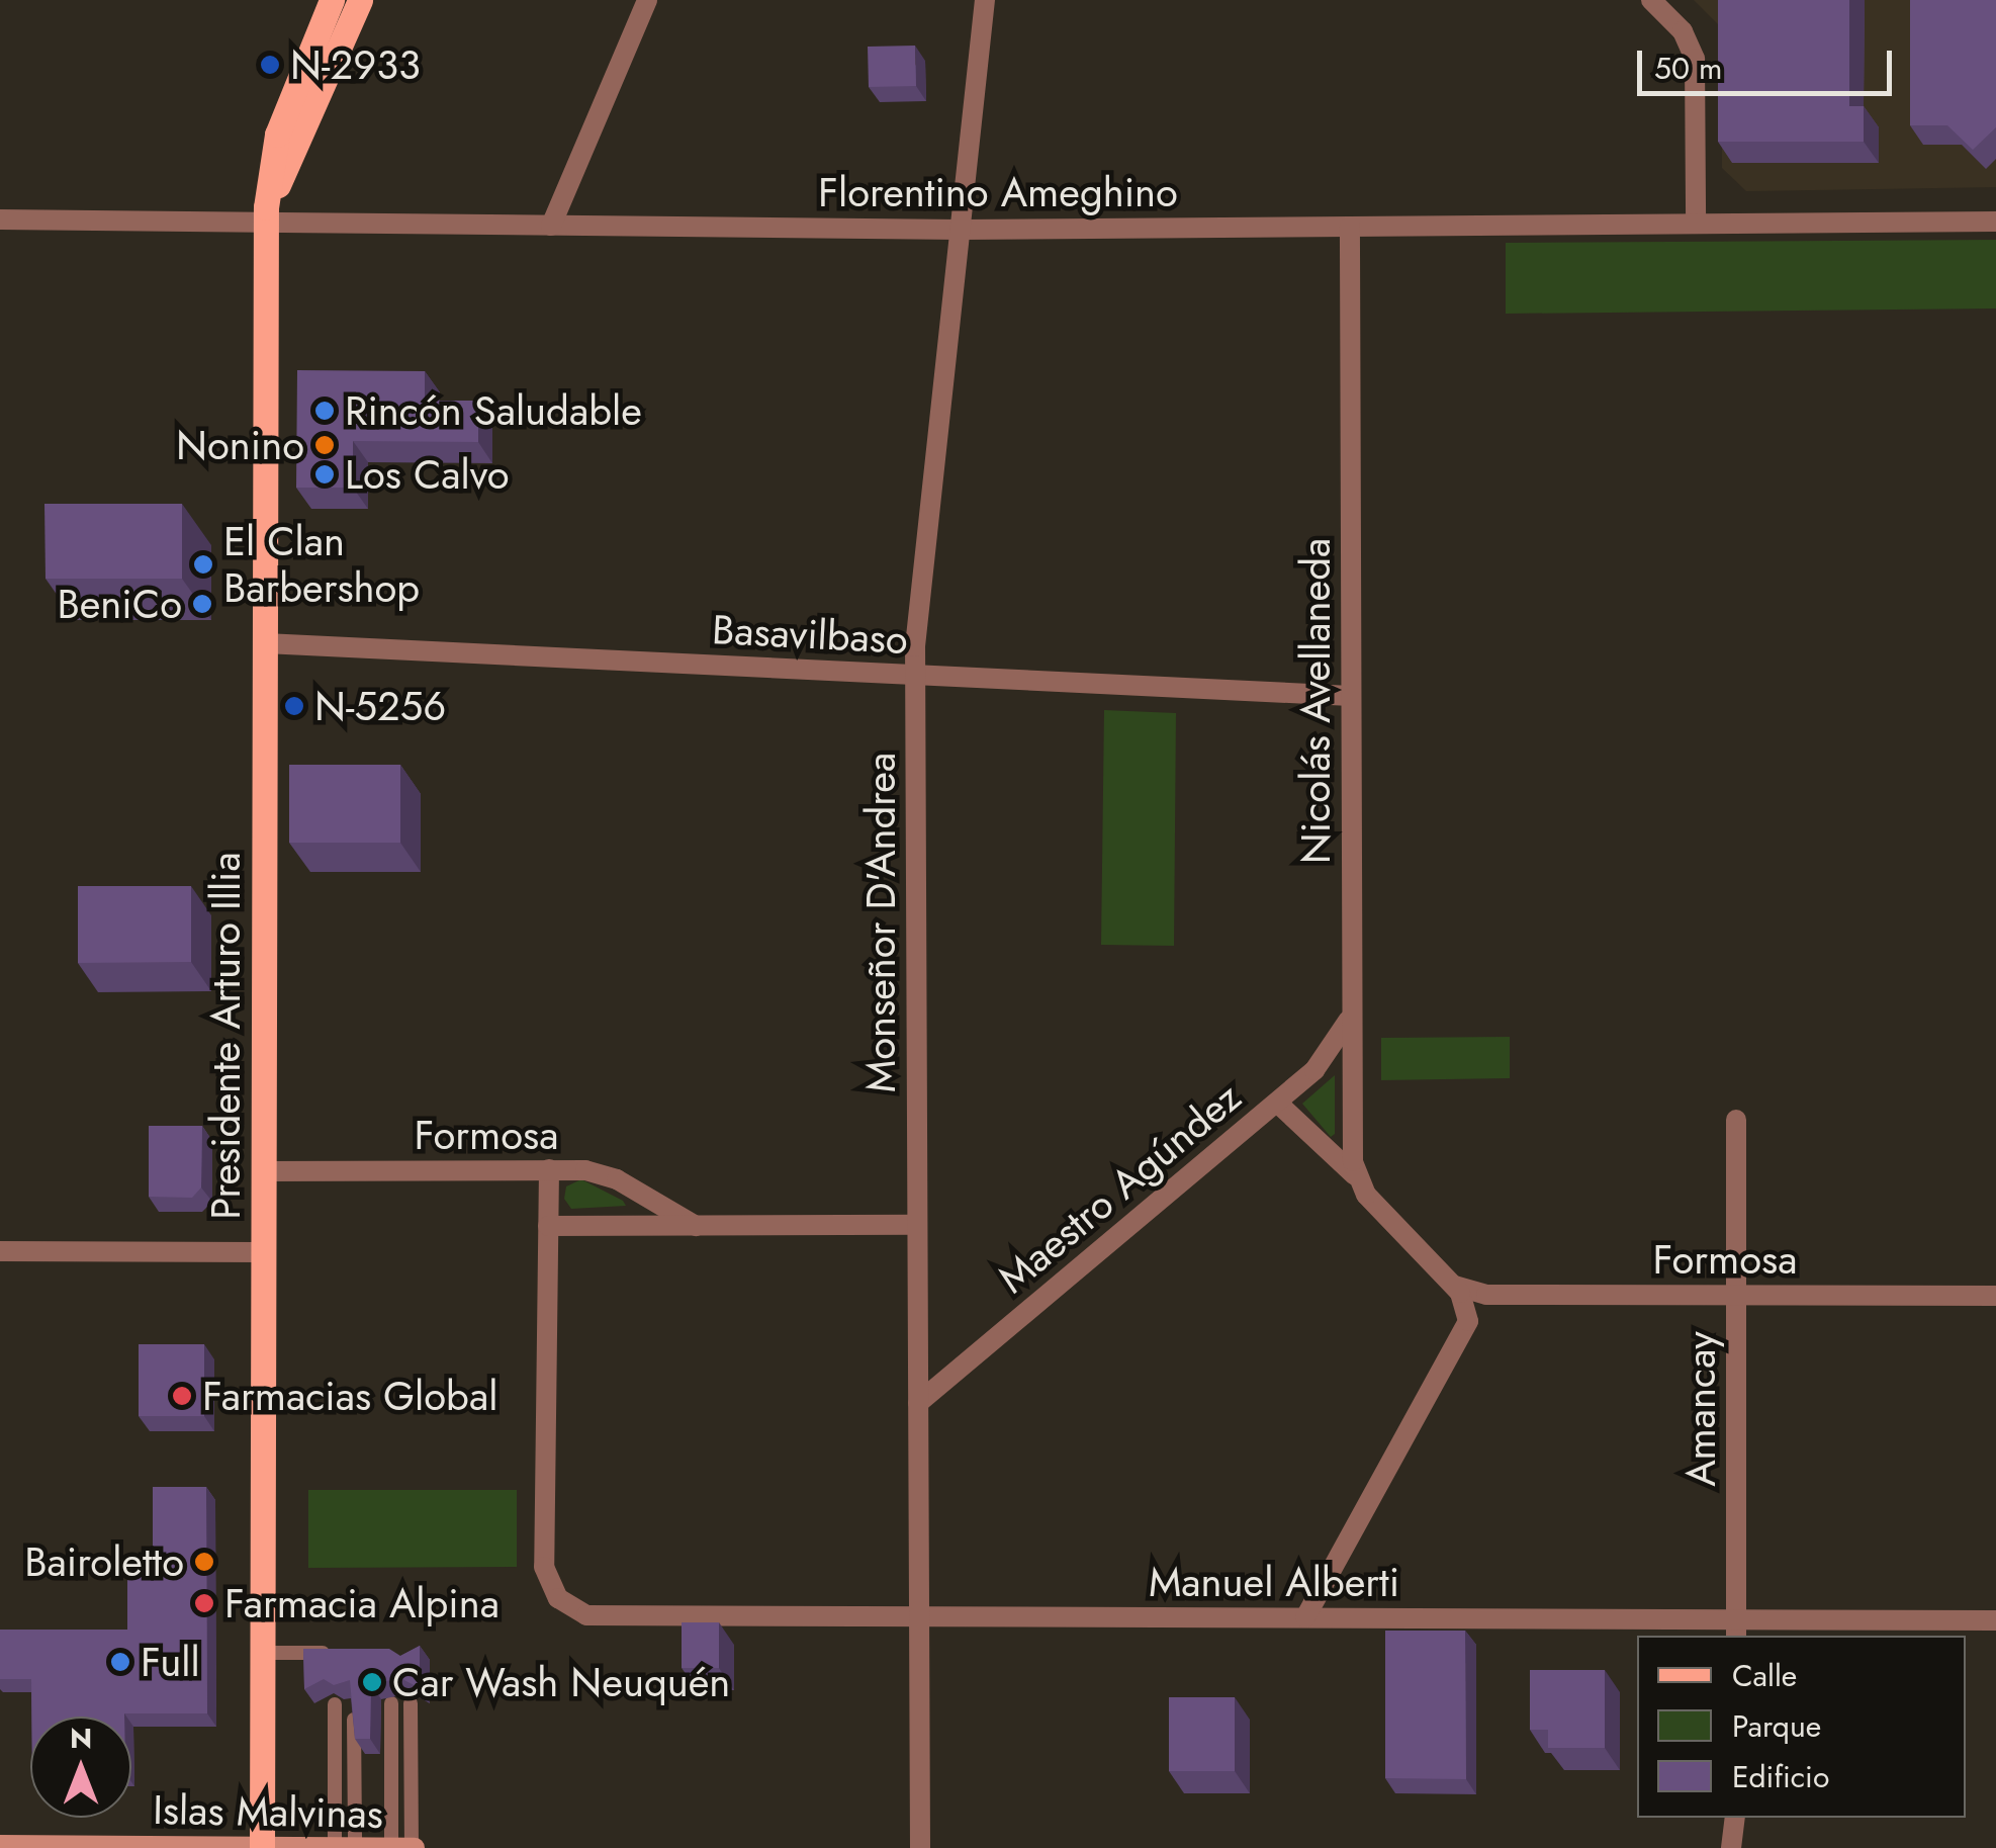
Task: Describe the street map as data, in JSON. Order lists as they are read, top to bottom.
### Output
{
  "streets": {
    "main road": ["Presidente Arturo Illia", "Islas Malvinas"],
    "street": [
      "Florentino Ameghino",
      "Basavilbaso",
      "Nicolás Avellaneda",
      "Monseñor D'Andrea",
      "Formosa",
      "Maestro Agúndez",
      "Amancay",
      "Manuel Alberti"
    ]
  },
  "crossings": [
    ["Florentino Ameghino", "Nicolás Avellaneda"],
    ["Florentino Ameghino", "Monseñor D'Andrea"],
    ["Florentino Ameghino", "Presidente Arturo Illia"],
    ["Basavilbaso", "Nicolás Avellaneda"],
    ["Basavilbaso", "Monseñor D'Andrea"],
    ["Basavilbaso", "Presidente Arturo Illia"],
    ["Nicolás Avellaneda", "Maestro Agúndez"],
    ["Monseñor D'Andrea", "Formosa"],
    ["Monseñor D'Andrea", "Maestro Agúndez"],
    ["Monseñor D'Andrea", "Manuel Alberti"],
    ["Presidente Arturo Illia", "Formosa"],
    ["Presidente Arturo Illia", "Islas Malvinas"],
    ["Formosa", "Amancay"],
    ["Formosa", "Manuel Alberti"],
    ["Amancay", "Manuel Alberti"]
  ],
  "places": [
    "N-2933",
    "Rincón Saludable",
    "Nonino",
    "Los Calvo",
    "El Clan Barbershop",
    "BeniCo",
    "N-5256",
    "Farmacias Global",
    "Bairoletto",
    "Farmacia Alpina",
    "Full",
    "Car Wash Neuquén"
  ],
  "legend": ["Calle", "Parque", "Edificio"],
  "scale_bar": "50 m",
  "north": "top"
}
